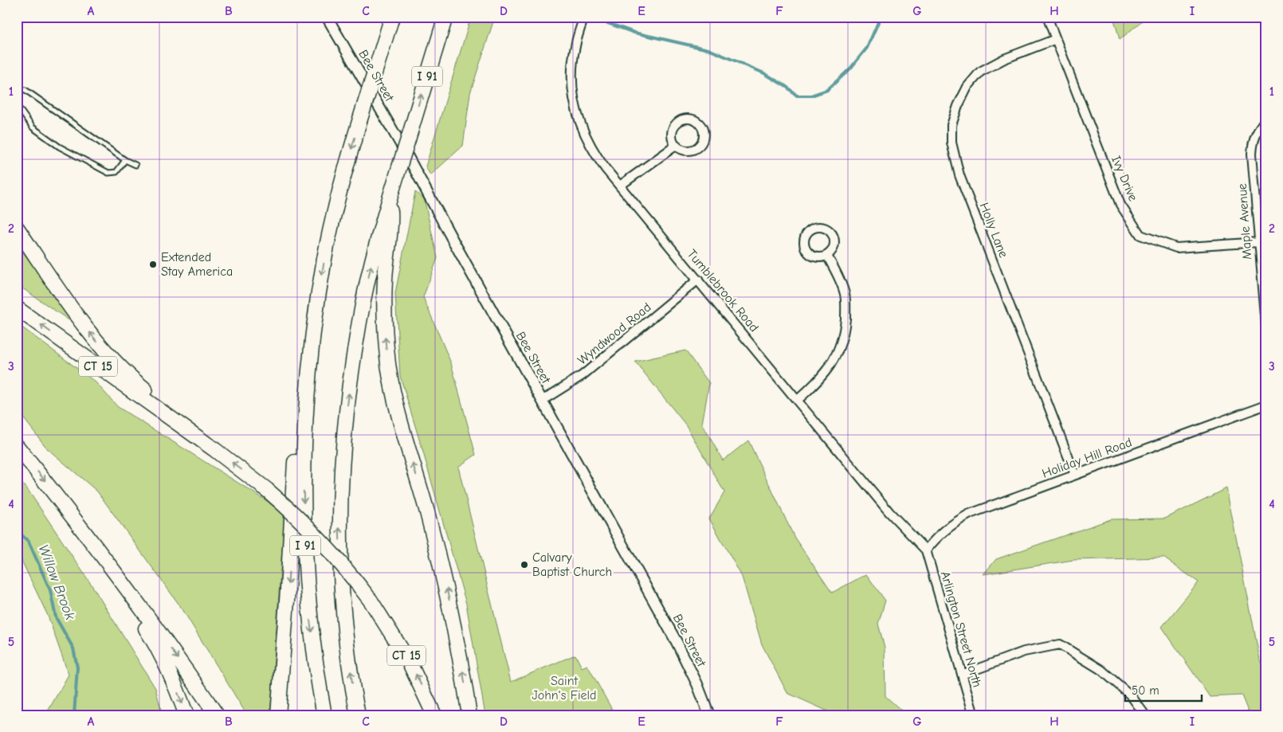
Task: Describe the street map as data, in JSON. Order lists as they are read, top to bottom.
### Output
{
  "streets": {
    "highway": ["I 91", "CT 15"],
    "street": [
      "Bee Street",
      "Ivy Drive",
      "Maple Avenue",
      "Holly Lane",
      "Tumblebrook Road",
      "Wyndwood Road",
      "Holiday Hill Road",
      "Arlington Street North"
    ]
  },
  "crossings": [
    ["Bee Street", "Wyndwood Road"],
    ["Ivy Drive", "Maple Avenue"],
    ["Ivy Drive", "Holly Lane"],
    ["Holly Lane", "Holiday Hill Road"],
    ["Tumblebrook Road", "Wyndwood Road"],
    ["Tumblebrook Road", "Holiday Hill Road"],
    ["Tumblebrook Road", "Arlington Street North"],
    ["Holiday Hill Road", "Arlington Street North"]
  ],
  "water": ["Willow Brook"],
  "parks": ["Saint John's Field"],
  "places": ["Extended Stay America", "Calvary Baptist Church"],
  "scale_bar": "50 m",
  "grid": {
    "columns": [
      "A",
      "B",
      "C",
      "D",
      "E",
      "F",
      "G",
      "H",
      "I"
    ],
    "rows": [
      "1",
      "2",
      "3",
      "4",
      "5"
    ]
  }
}
